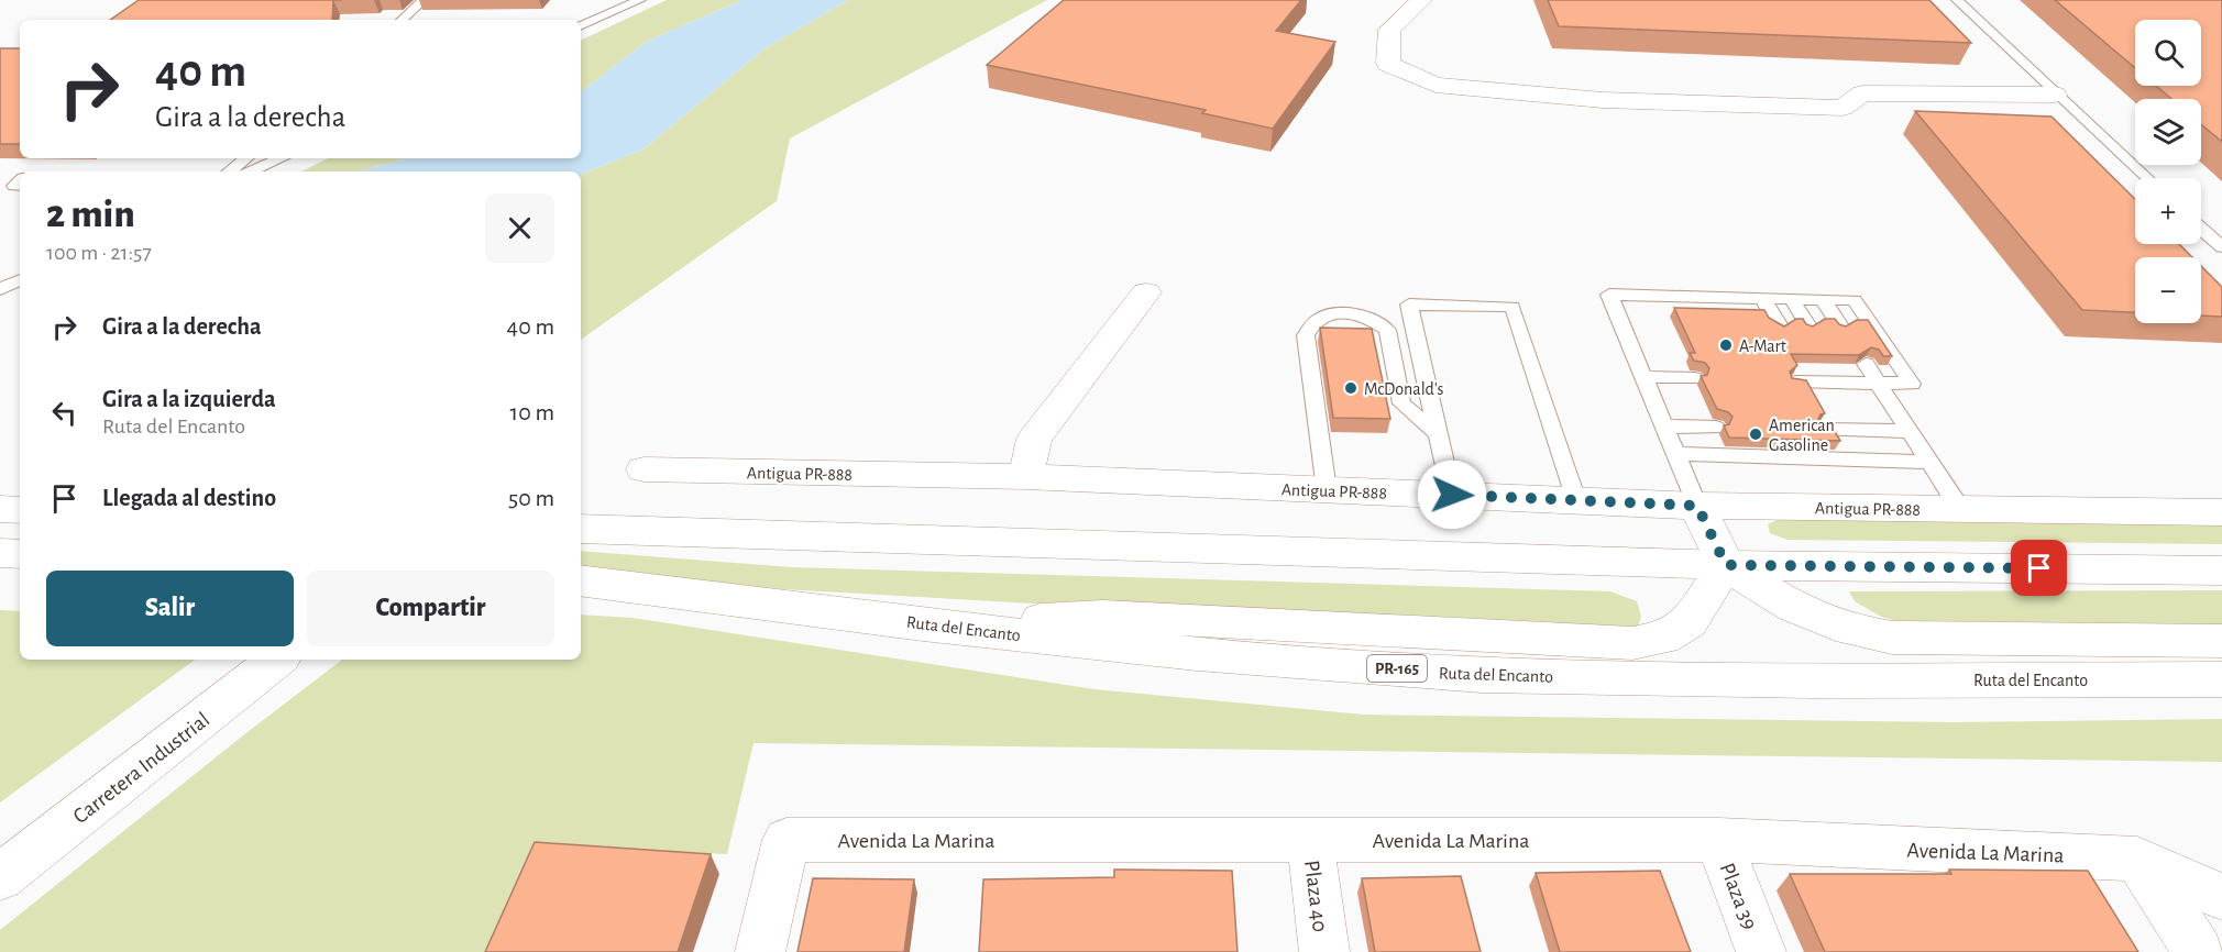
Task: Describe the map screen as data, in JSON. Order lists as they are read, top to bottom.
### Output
{
  "streets": {
    "street": [
      "Antigua PR-888",
      "Ruta del Encanto",
      "PR-165",
      "Carretera Industrial",
      "Avenida La Marina",
      "Plaza 40",
      "Plaza 39"
    ]
  },
  "crossings": [
    ["Avenida La Marina", "Plaza 40"],
    ["Avenida La Marina", "Plaza 39"]
  ],
  "places": ["A-Mart", "McDonald's", "American Gasoline"],
  "page": {
    "map_buttons": ["+", "−"],
    "turn": ["40 m", "Gira a la derecha"],
    "heading": ["2 min", "100 m · 21:57"],
    "list": [
      {
        "name": "Gira a la derecha",
        "value": "40 m"
      },
      {
        "name": "Gira a la izquierda",
        "note": "Ruta del Encanto",
        "value": "10 m"
      },
      {
        "name": "Llegada al destino",
        "value": "50 m"
      }
    ],
    "buttons": ["Salir", "Compartir"]
  }
}
